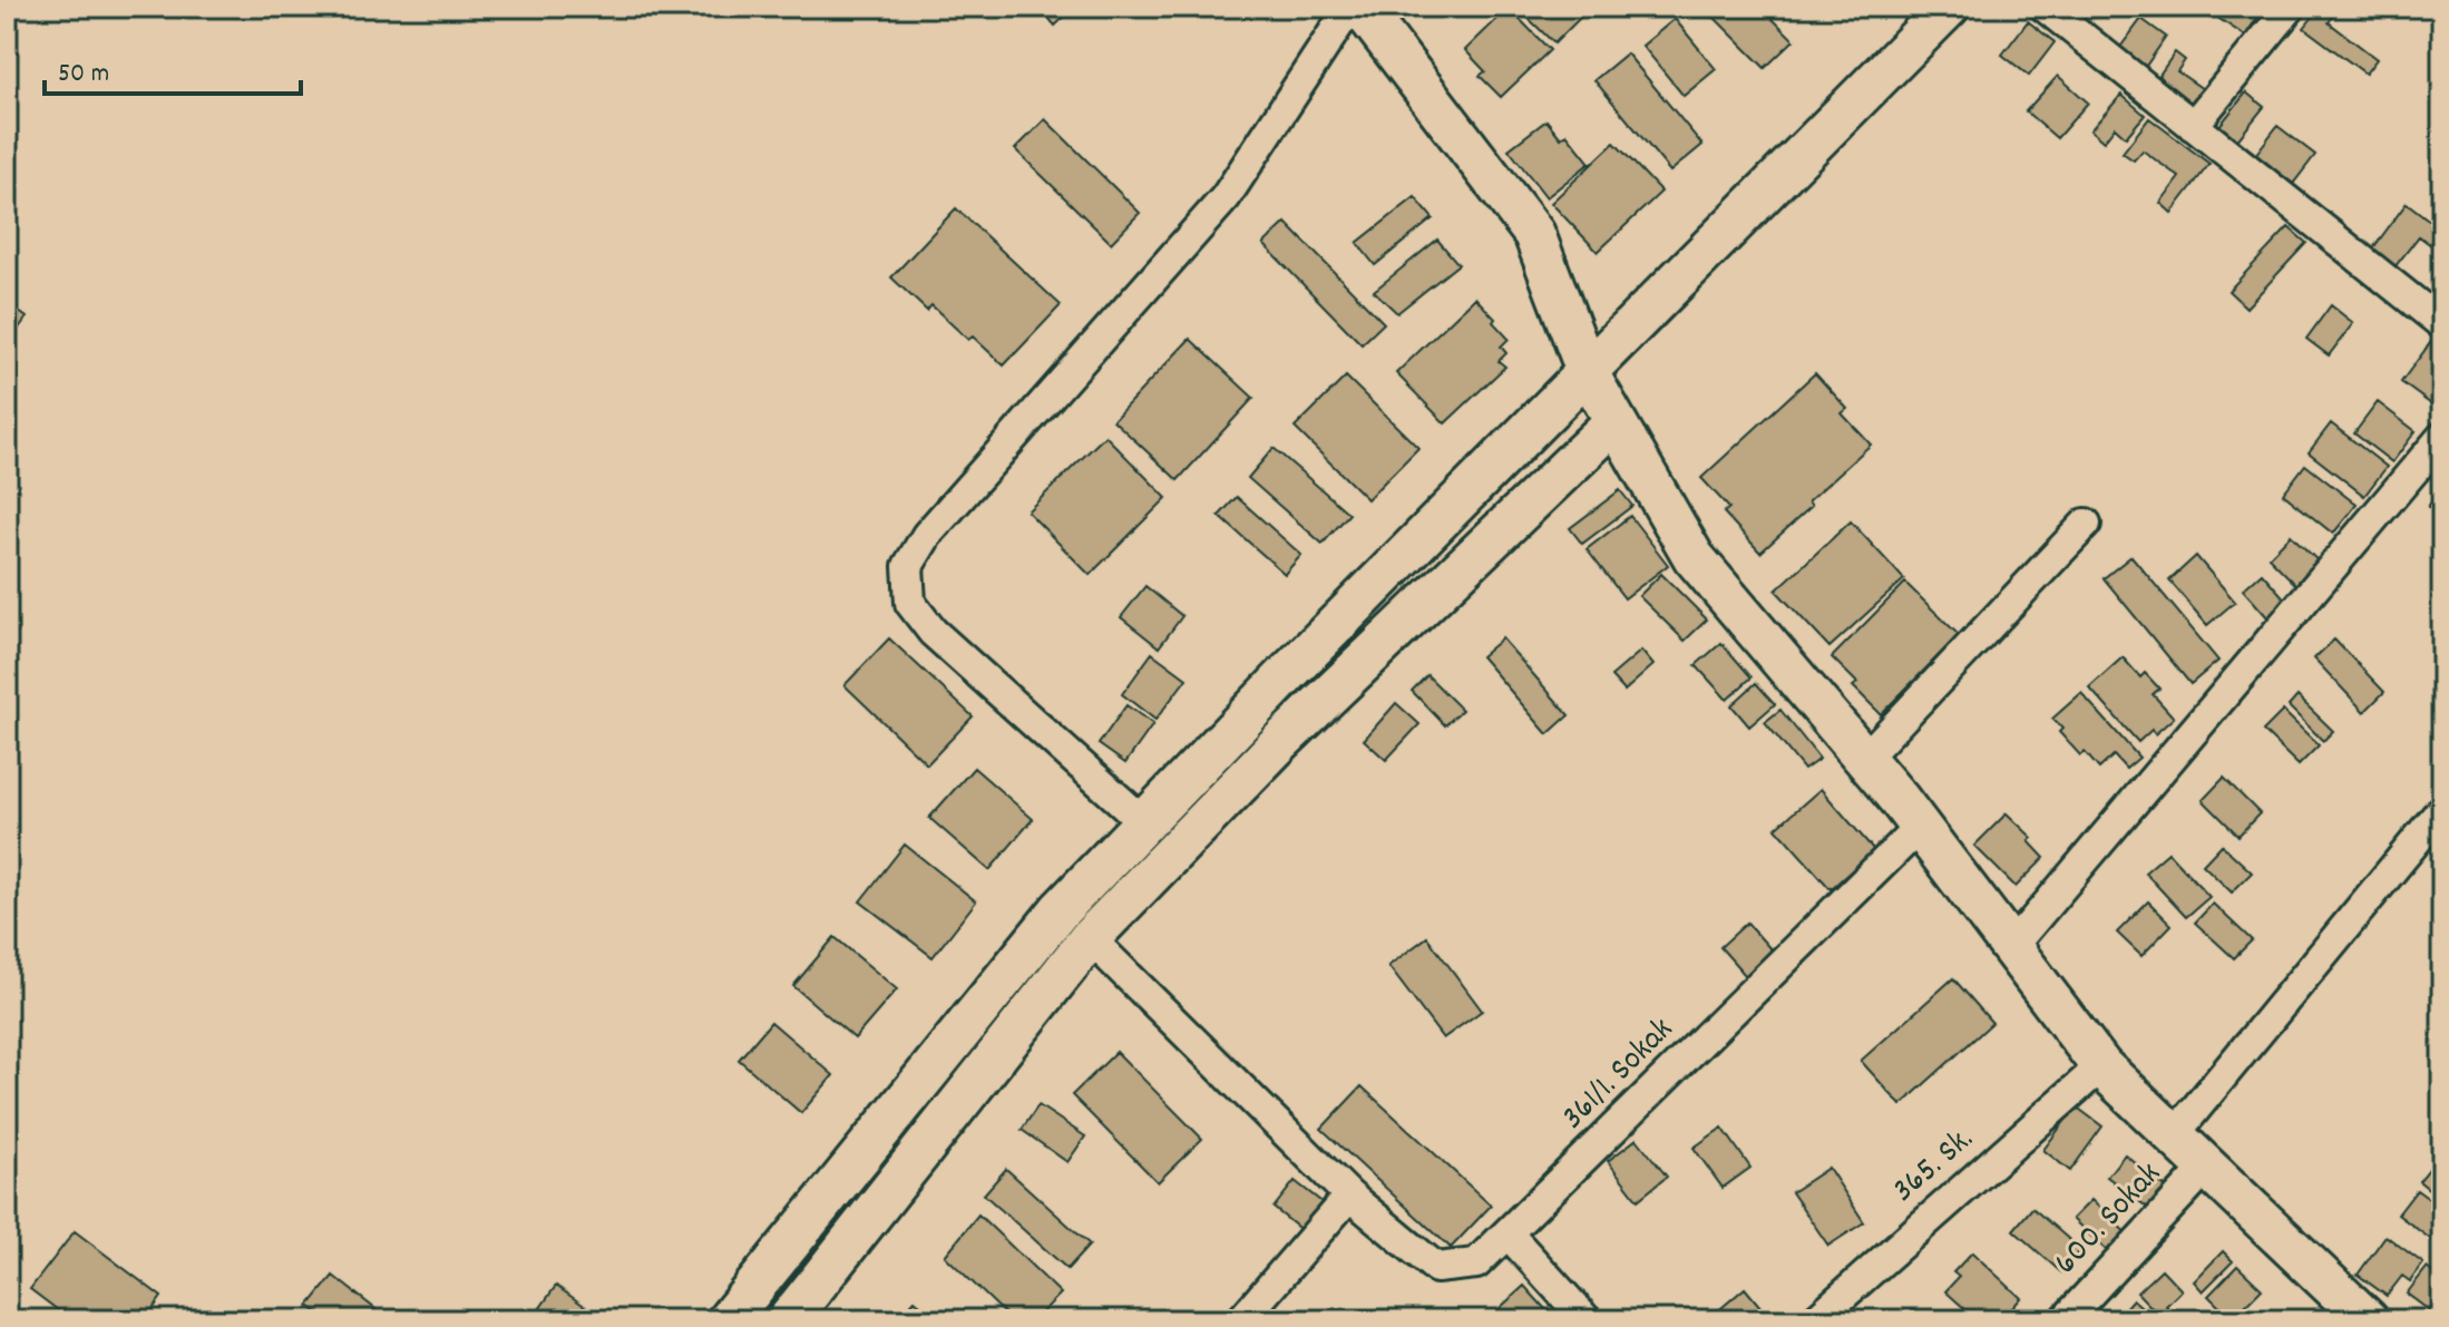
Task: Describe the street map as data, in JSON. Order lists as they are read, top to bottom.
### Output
{
  "streets": {
    "street": ["361/1. Sokak", "365. Sk.", "600. Sokak"]
  },
  "scale_bar": "50 m"
}
